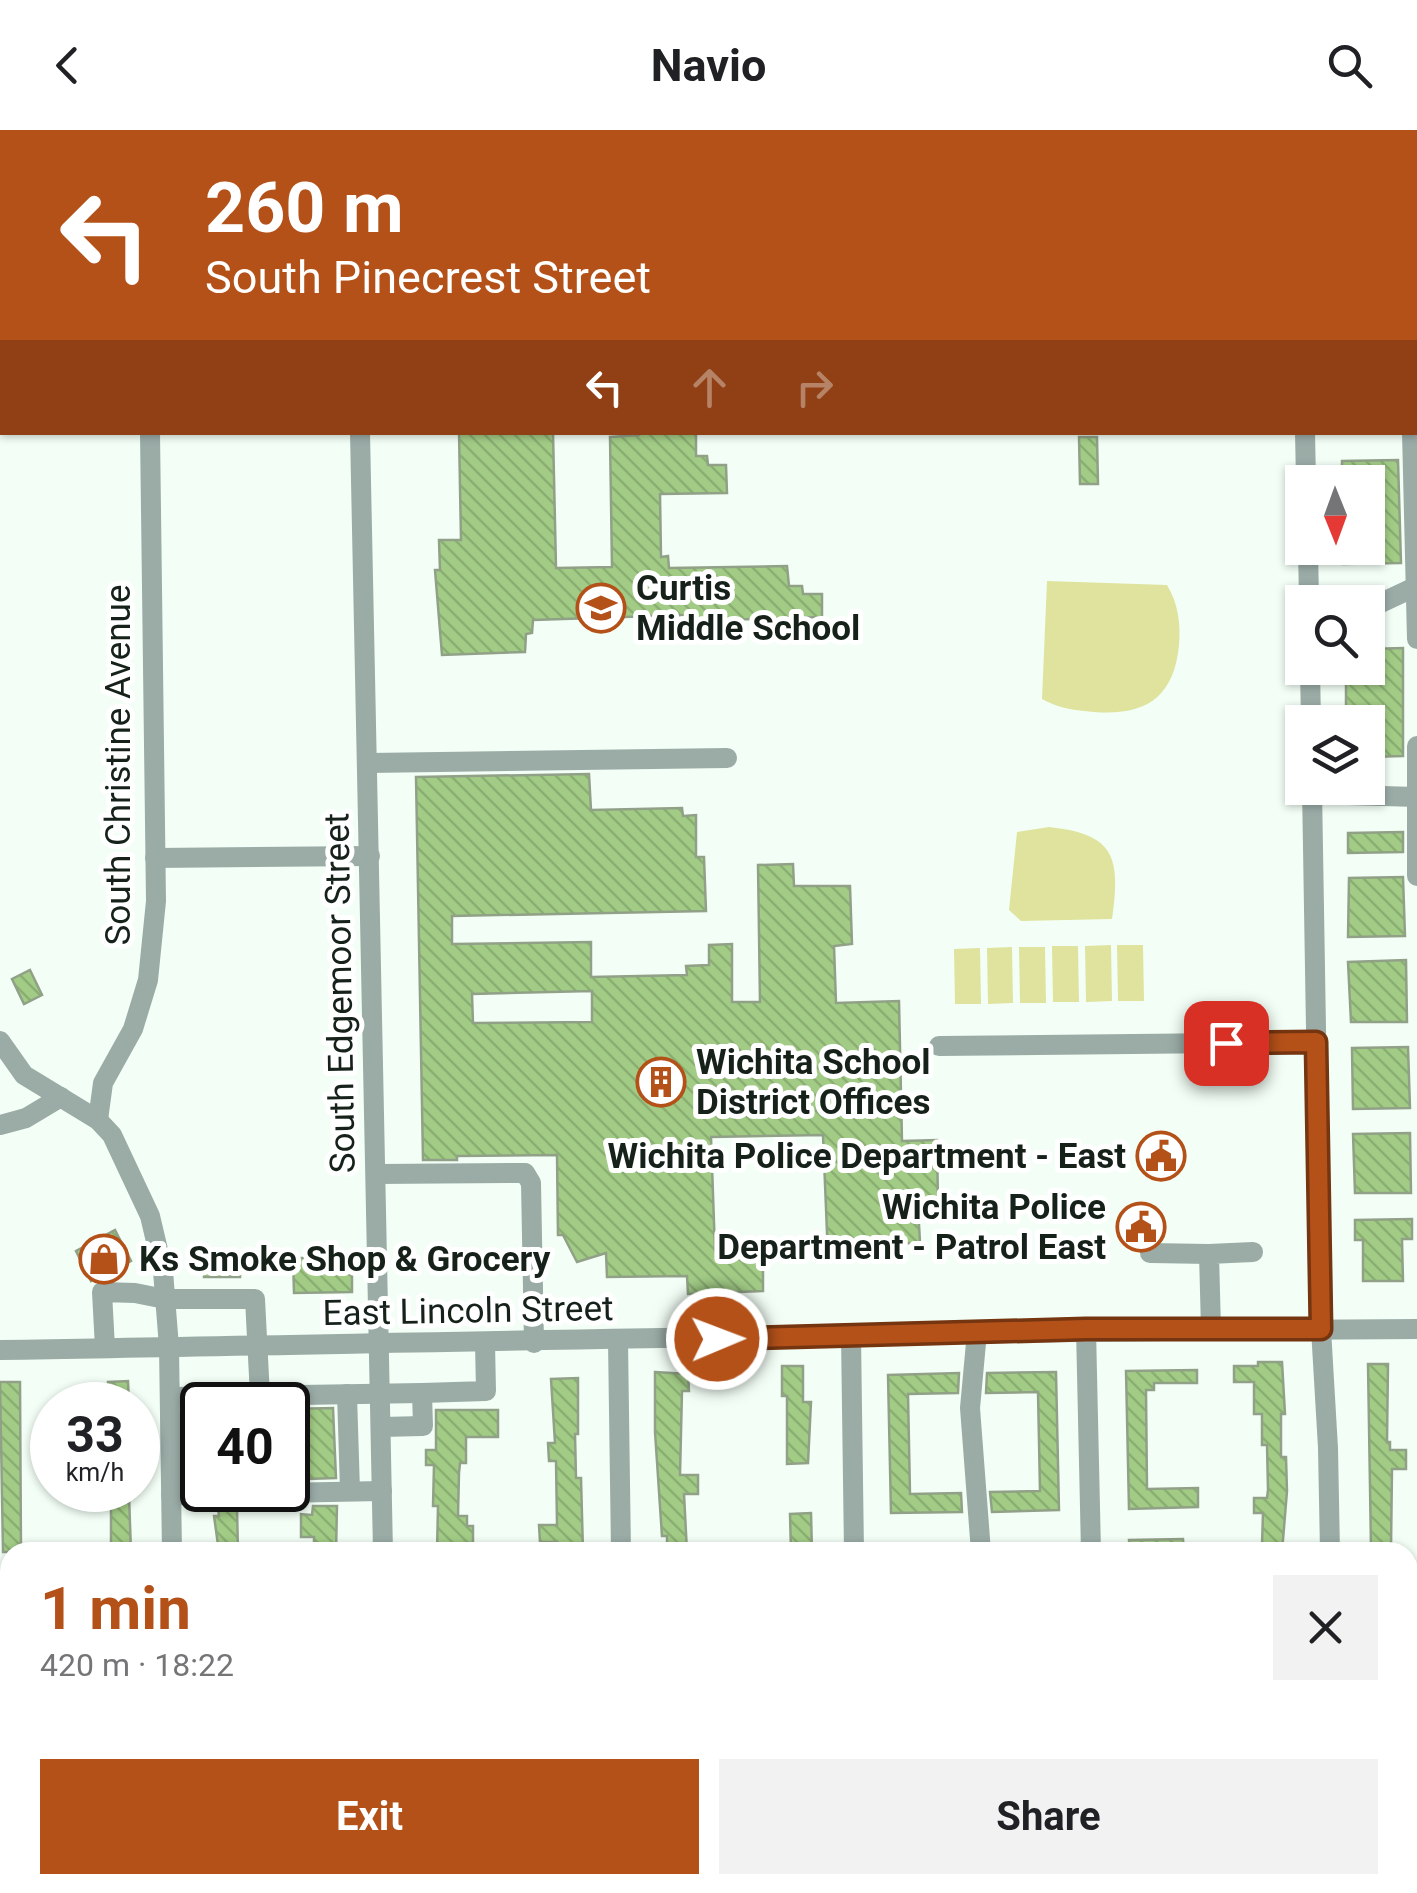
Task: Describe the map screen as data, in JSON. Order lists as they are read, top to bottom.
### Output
{
  "streets": {
    "street": ["South Christine Avenue", "South Edgemoor Street", "East Lincoln Street"]
  },
  "crossings": [
    ["South Edgemoor Street", "East Lincoln Street"]
  ],
  "places": {
    "school or university": ["Curtis Middle School"],
    "building": ["Wichita School District Offices"],
    "public building": ["Wichita Police Department - East", "Wichita Police Department - Patrol East"],
    "shop": ["Ks Smoke Shop & Grocery"]
  },
  "north": "bottom",
  "page": {
    "header": "Navio",
    "turn": ["260 m", "South Pinecrest Street"],
    "speed": "33 km/h",
    "limit": "40",
    "heading": ["1 min", "420 m · 18:22"],
    "buttons": ["Exit", "Share"]
  }
}
